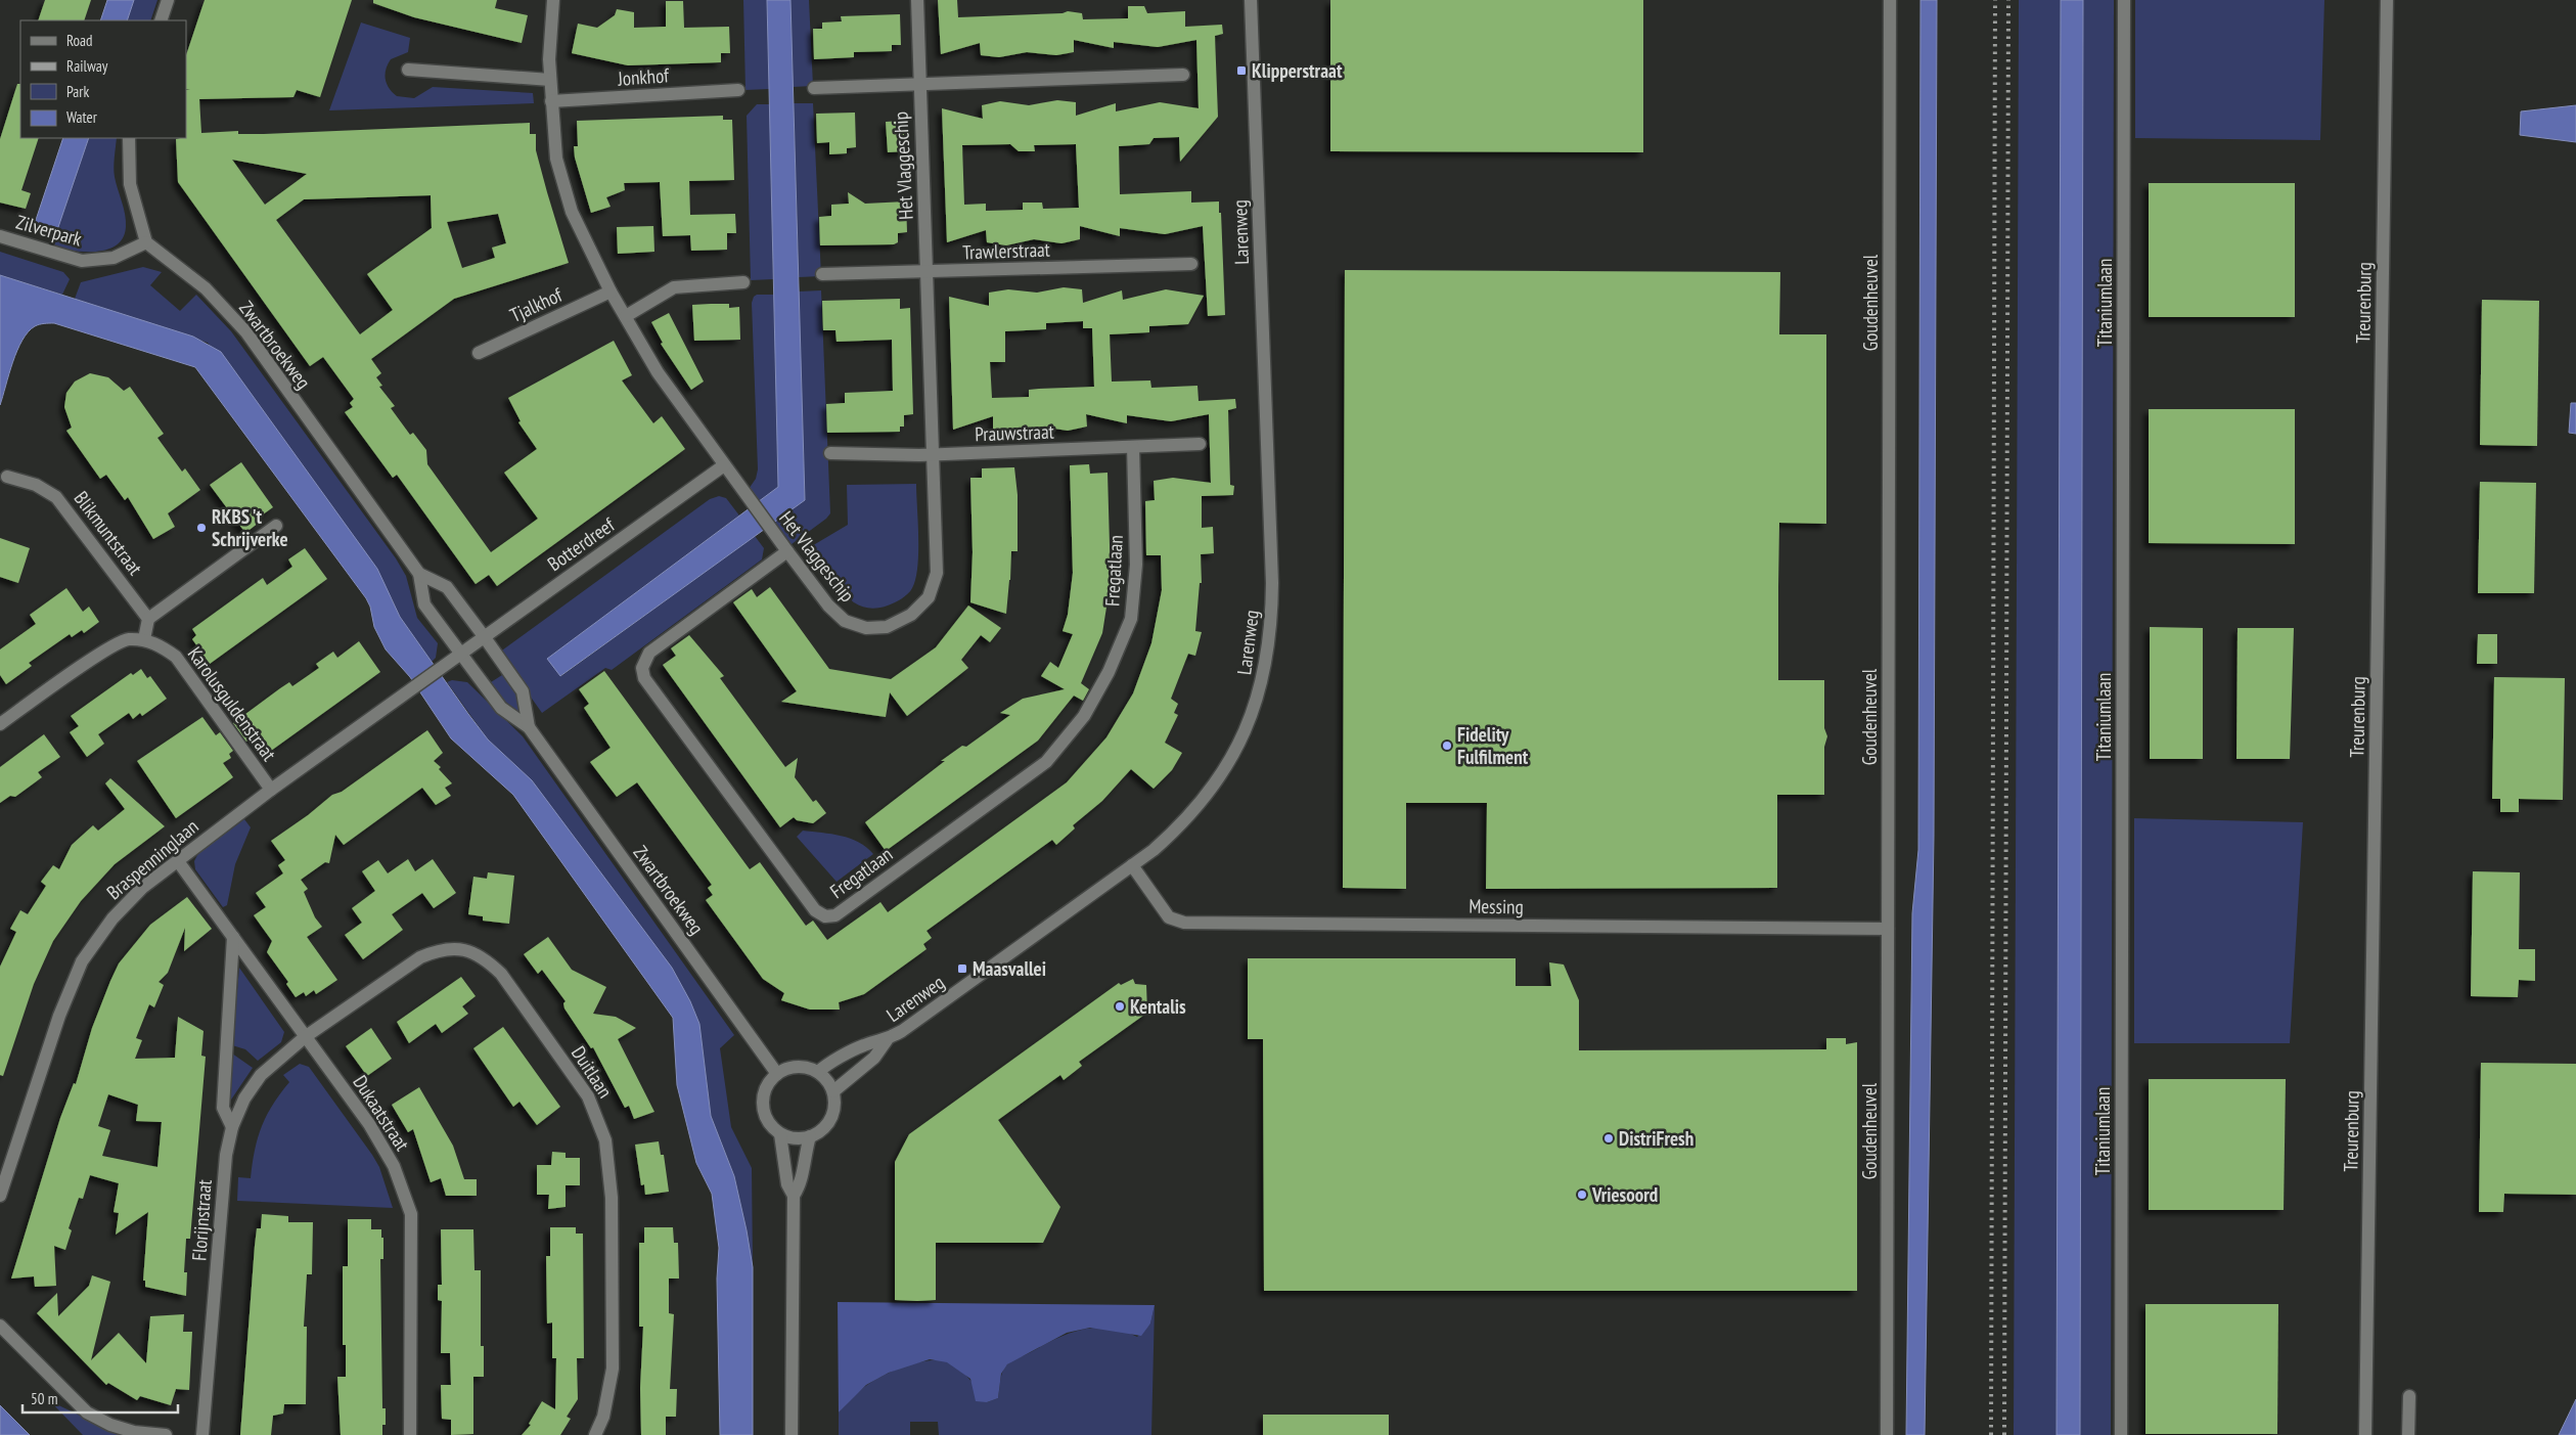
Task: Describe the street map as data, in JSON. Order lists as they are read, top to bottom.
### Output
{
  "streets": {
    "street": [
      "Jonkhof",
      "Het Vlaggeschip",
      "Zilverpark",
      "Larenweg",
      "Trawlerstraat",
      "Goudenheuvel",
      "Titaniumlaan",
      "Treurenburg",
      "Tjalkhof",
      "Zwartbroekweg",
      "Prauwstraat",
      "Blikmuntstraat",
      "Botterdreef",
      "Fregatlaan",
      "Karolusguldenstraat",
      "Braspenninglaan",
      "Messing",
      "Duitlaan",
      "Dukaatstraat",
      "Florijnstraat"
    ]
  },
  "crossings": [
    ["Jonkhof", "Het Vlaggeschip"],
    ["Het Vlaggeschip", "Trawlerstraat"],
    ["Het Vlaggeschip", "Tjalkhof"],
    ["Het Vlaggeschip", "Prauwstraat"],
    ["Het Vlaggeschip", "Botterdreef"],
    ["Het Vlaggeschip", "Fregatlaan"],
    ["Zilverpark", "Zwartbroekweg"],
    ["Larenweg", "Zwartbroekweg"],
    ["Larenweg", "Messing"],
    ["Goudenheuvel", "Messing"],
    ["Zwartbroekweg", "Botterdreef"],
    ["Zwartbroekweg", "Braspenninglaan"],
    ["Prauwstraat", "Fregatlaan"],
    ["Botterdreef", "Braspenninglaan"],
    ["Karolusguldenstraat", "Braspenninglaan"],
    ["Braspenninglaan", "Dukaatstraat"],
    ["Duitlaan", "Dukaatstraat"],
    ["Duitlaan", "Florijnstraat"],
    ["Dukaatstraat", "Florijnstraat"]
  ],
  "places": {
    "transit": ["Klipperstraat", "Maasvallei"],
    "other": [
      "RKBS 't Schrijverke",
      "Fidelity Fulfilment",
      "Kentalis",
      "DistriFresh",
      "Vriesoord"
    ]
  },
  "legend": [
    "Road",
    "Railway",
    "Park",
    "Water"
  ],
  "scale_bar": "50 m"
}
